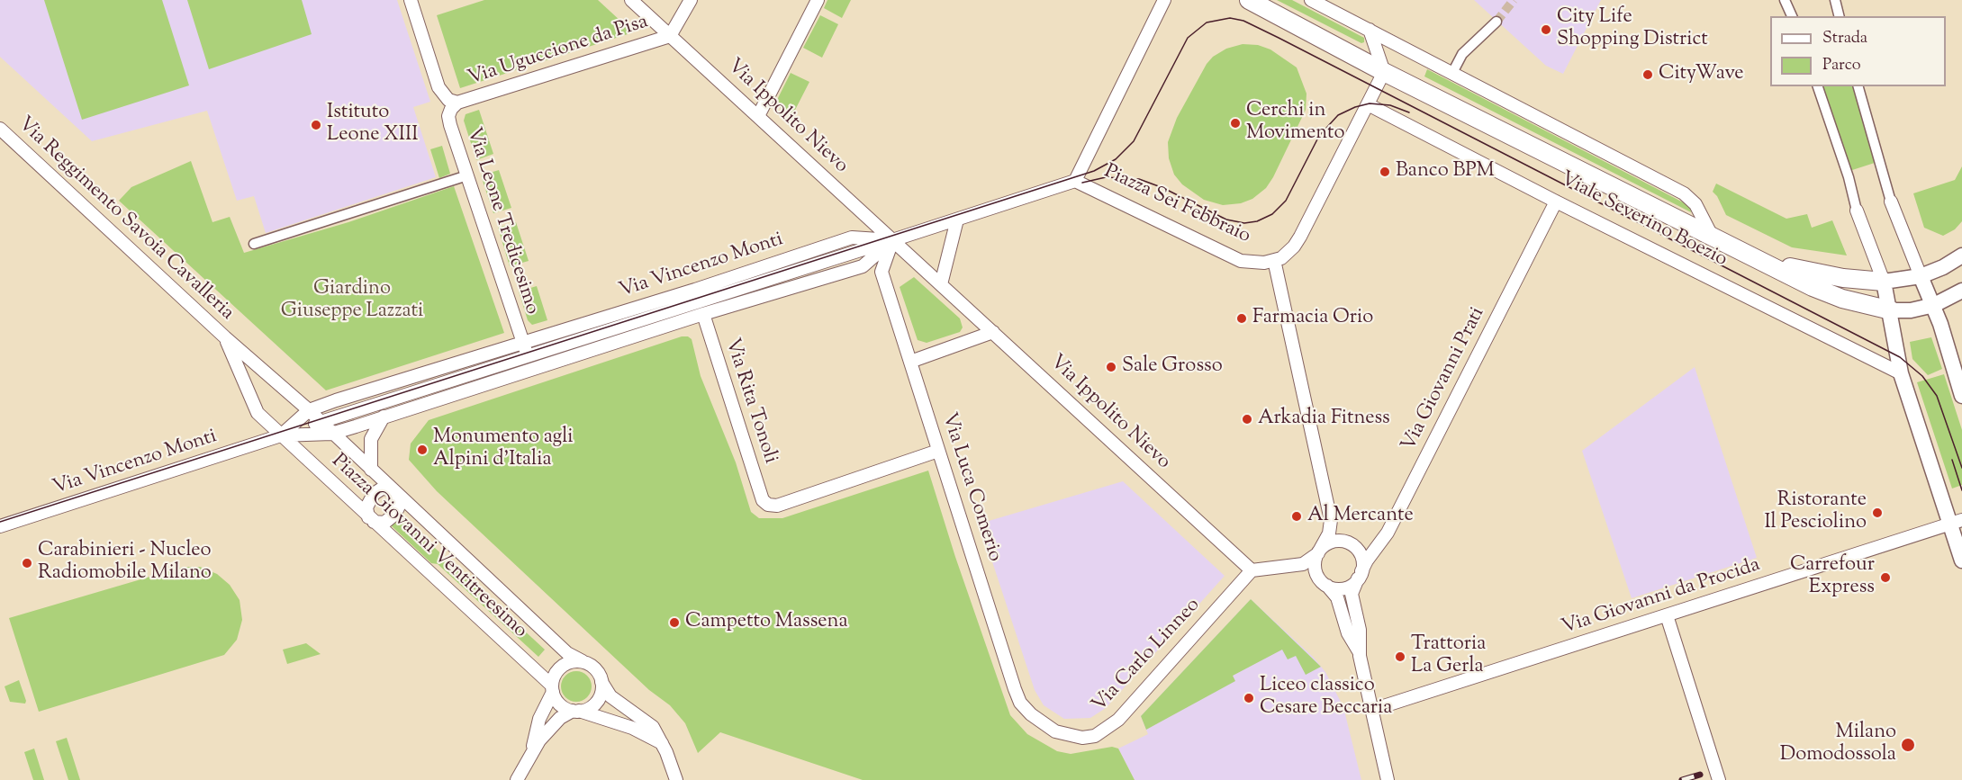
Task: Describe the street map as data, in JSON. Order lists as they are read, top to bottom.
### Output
{
  "streets": {
    "main road": ["Viale Severino Boezio"],
    "street": [
      "Via Uguccione da Pisa",
      "Via Ippolito Nievo",
      "Piazza Sei Febbraio",
      "Via Reggimento Savoia Cavalleria",
      "Via Leone Tredicesimo",
      "Via Vincenzo Monti",
      "Via Giovanni Prati",
      "Via Rita Tonoli",
      "Via Luca Comerio",
      "Piazza Giovanni Ventitreesimo",
      "Via Giovanni da Procida",
      "Via Carlo Linneo"
    ]
  },
  "crossings": [
    ["Via Uguccione da Pisa", "Via Ippolito Nievo"],
    ["Via Uguccione da Pisa", "Via Leone Tredicesimo"],
    ["Via Ippolito Nievo", "Via Vincenzo Monti"],
    ["Via Ippolito Nievo", "Via Luca Comerio"],
    ["Via Ippolito Nievo", "Via Carlo Linneo"],
    ["Piazza Sei Febbraio", "Via Vincenzo Monti"],
    ["Via Reggimento Savoia Cavalleria", "Via Vincenzo Monti"],
    ["Via Reggimento Savoia Cavalleria", "Piazza Giovanni Ventitreesimo"],
    ["Viale Severino Boezio", "Via Giovanni Prati"],
    ["Via Leone Tredicesimo", "Via Vincenzo Monti"],
    ["Via Vincenzo Monti", "Via Rita Tonoli"],
    ["Via Vincenzo Monti", "Via Luca Comerio"],
    ["Via Vincenzo Monti", "Piazza Giovanni Ventitreesimo"],
    ["Via Rita Tonoli", "Via Luca Comerio"],
    ["Via Luca Comerio", "Via Carlo Linneo"]
  ],
  "parks": ["Giardino Giuseppe Lazzati"],
  "places": [
    "City Life Shopping District",
    "CityWave",
    "Cerchi in Movimento",
    "Istituto Leone XIII",
    "Banco BPM",
    "Farmacia Orio",
    "Sale Grosso",
    "Arkadia Fitness",
    "Monumento agli Alpini d'Italia",
    "Ristorante Il Pesciolino",
    "Al Mercante",
    "Carabinieri - Nucleo Radiomobile Milano",
    "Carrefour Express",
    "Campetto Massena",
    "Trattoria La Gerla",
    "Liceo classico Cesare Beccaria",
    "Milano Domodossola"
  ],
  "legend": ["Strada", "Parco"]
}
